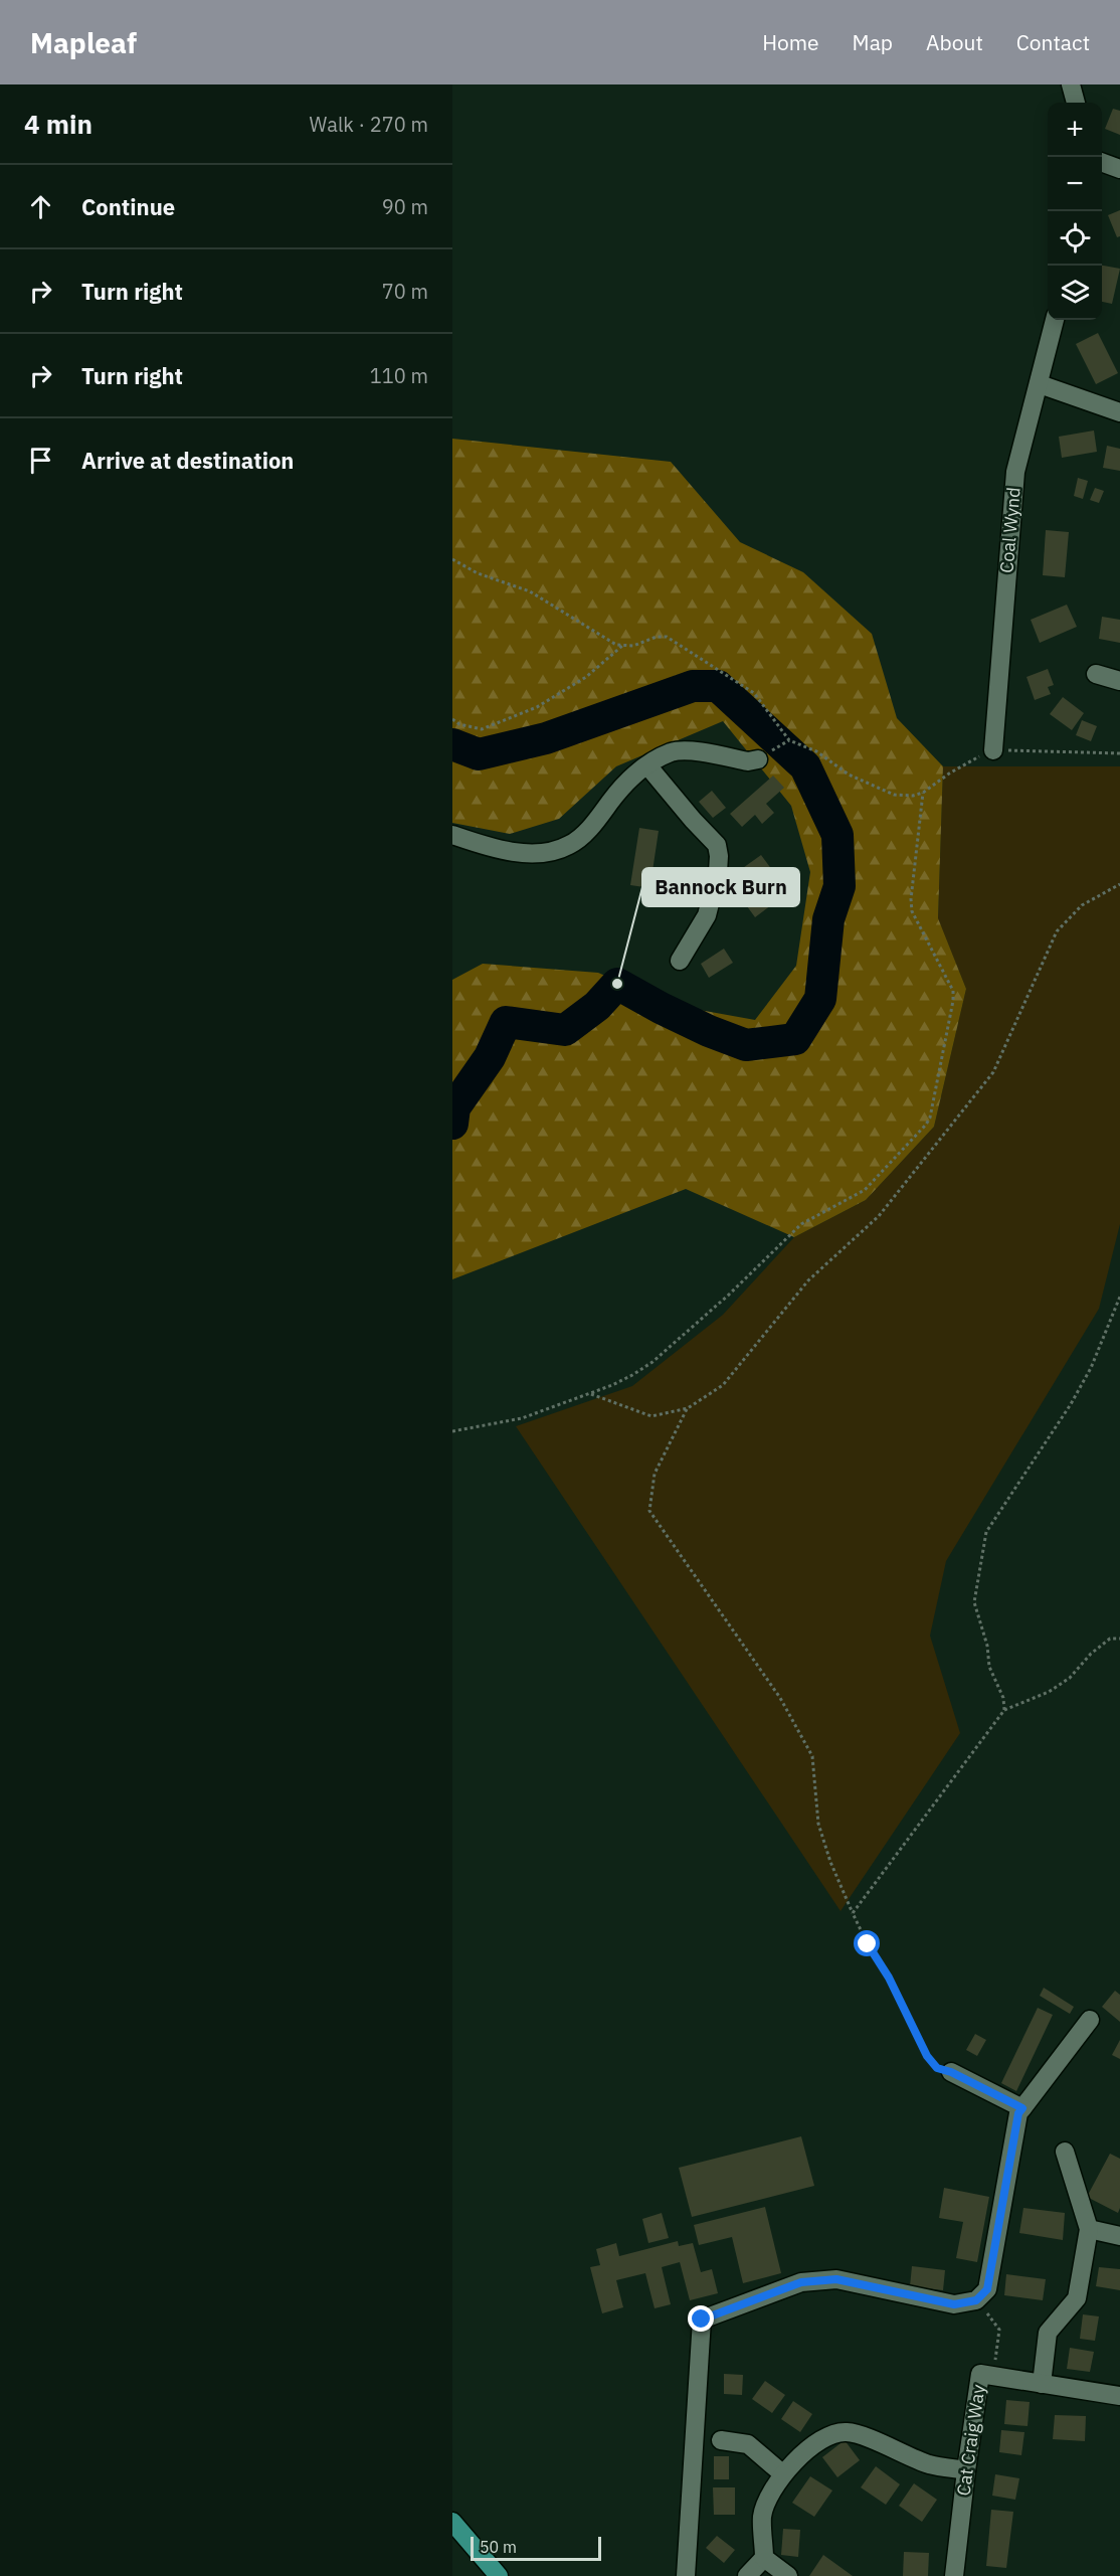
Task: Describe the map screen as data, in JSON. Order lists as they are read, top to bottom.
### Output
{
  "streets": {
    "street": ["Coal Wynd", "Cat Craig Way"]
  },
  "places": ["Bannock Burn"],
  "scale_bar": "50 m",
  "page": {
    "header": "Mapleaf",
    "nav": [
      "Home",
      "Map",
      "About",
      "Contact"
    ],
    "heading": ["4 min", "Walk · 270 m"],
    "map_buttons": ["+", "−"],
    "list": [
      ["Continue", "90 m"],
      ["Turn right", "70 m"],
      ["Turn right", "110 m"],
      "Arrive at destination"
    ],
    "scale": "50 m"
  }
}
